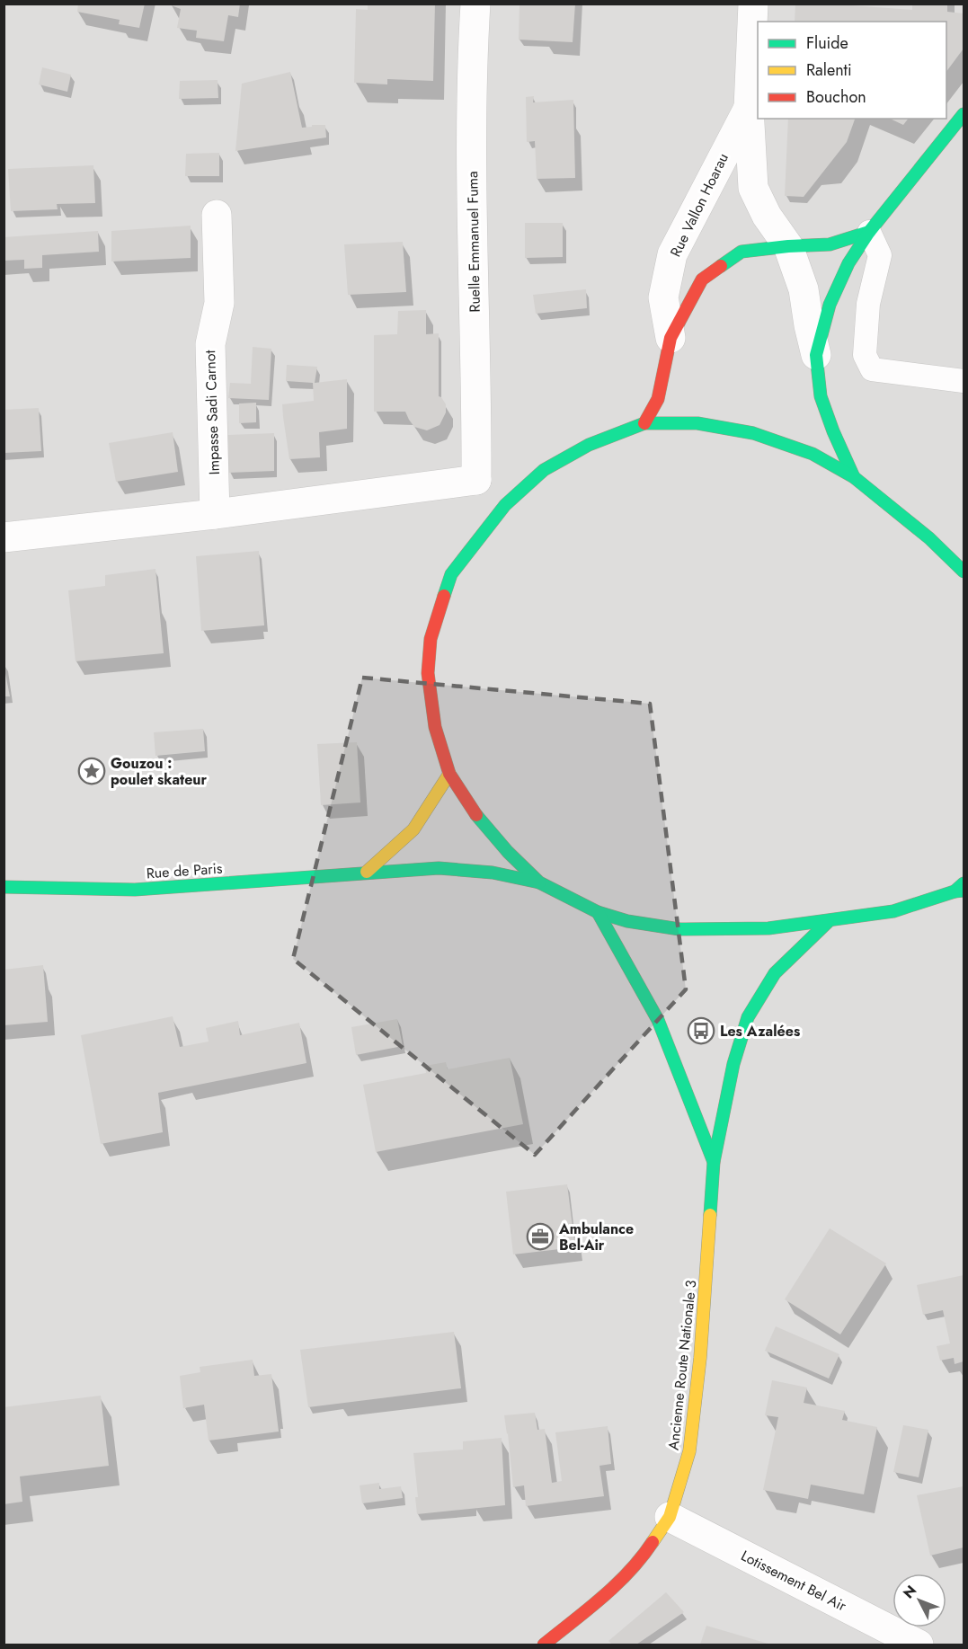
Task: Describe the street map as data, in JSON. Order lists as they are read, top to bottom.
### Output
{
  "streets": {
    "main road": ["Rue de Paris", "Ancienne Route Nationale 3"],
    "street": [
      "Rue Vallon Hoarau",
      "Ruelle Emmanuel Fuma",
      "Impasse Sadi Carnot",
      "Lotissement Bel Air"
    ]
  },
  "crossings": [
    ["Ancienne Route Nationale 3", "Lotissement Bel Air"]
  ],
  "places": {
    "place": ["Gouzou : poulet skateur"],
    "bus stop": ["Les Azalées"],
    "office": ["Ambulance Bel-Air"]
  },
  "legend": ["Fluide", "Ralenti", "Bouchon"],
  "north": "top left"
}
